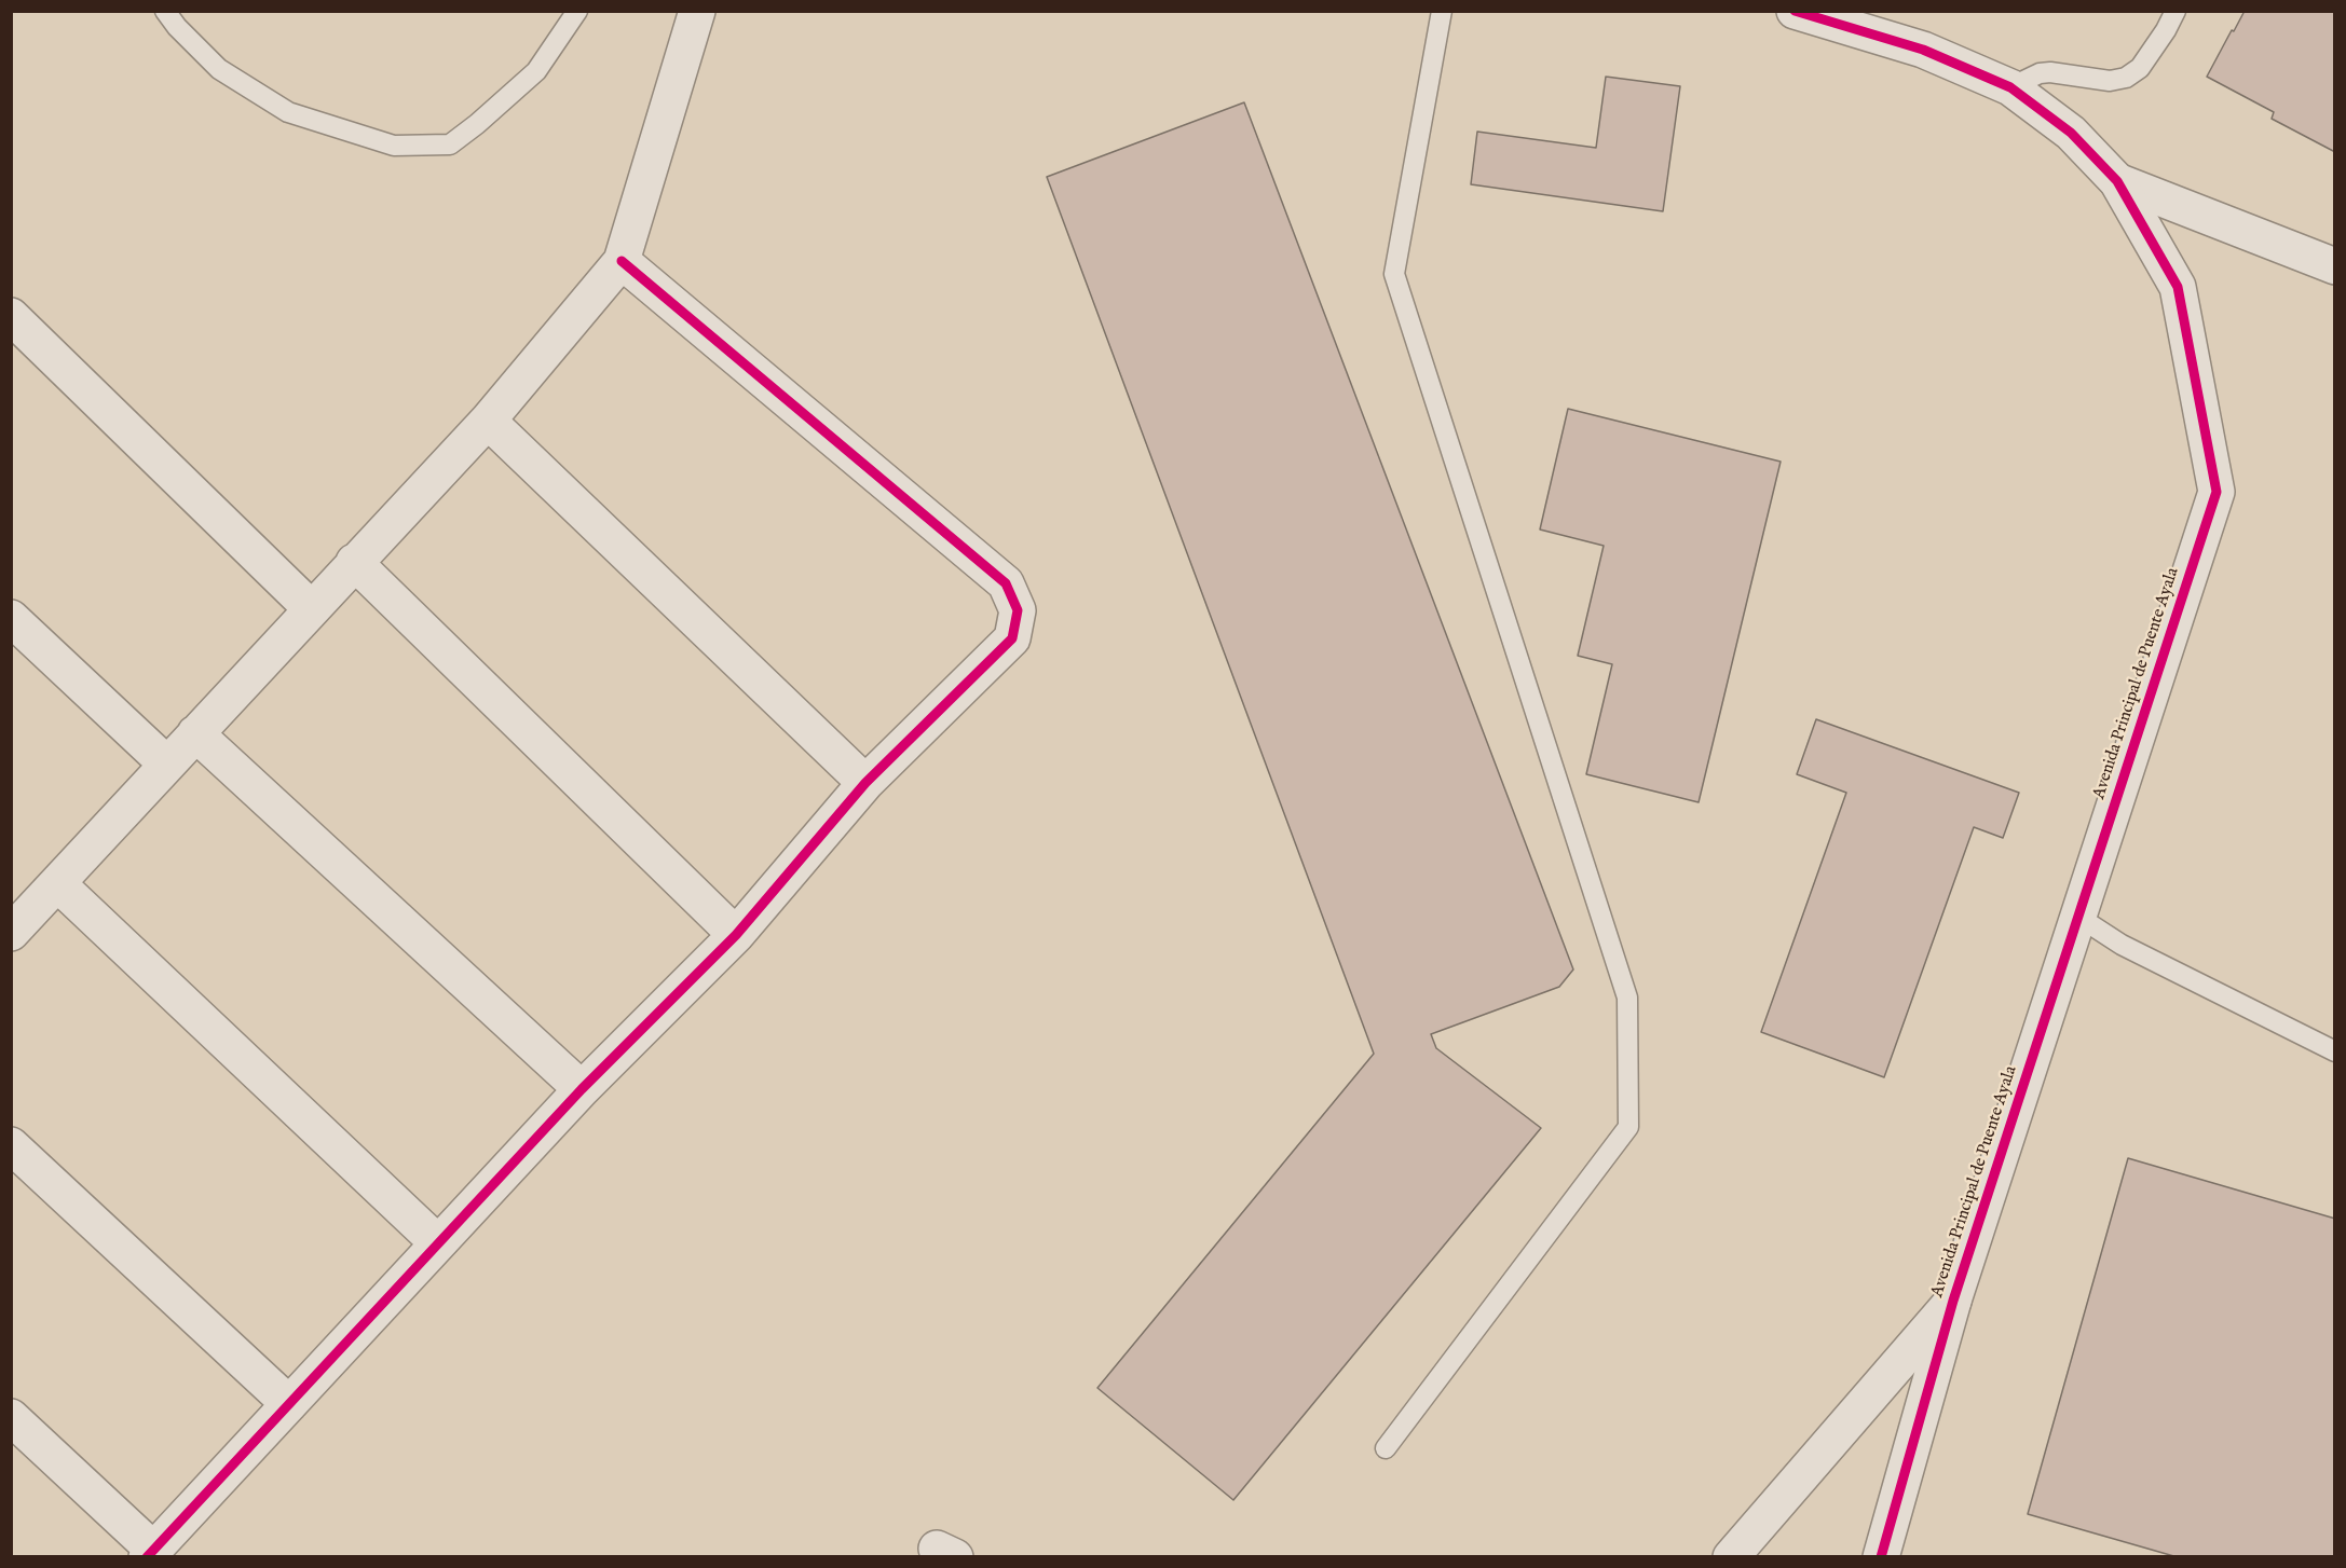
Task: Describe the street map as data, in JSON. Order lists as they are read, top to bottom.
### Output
{
  "streets": {
    "street": ["Avenida Principal de Puente Ayala"]
  }
}
